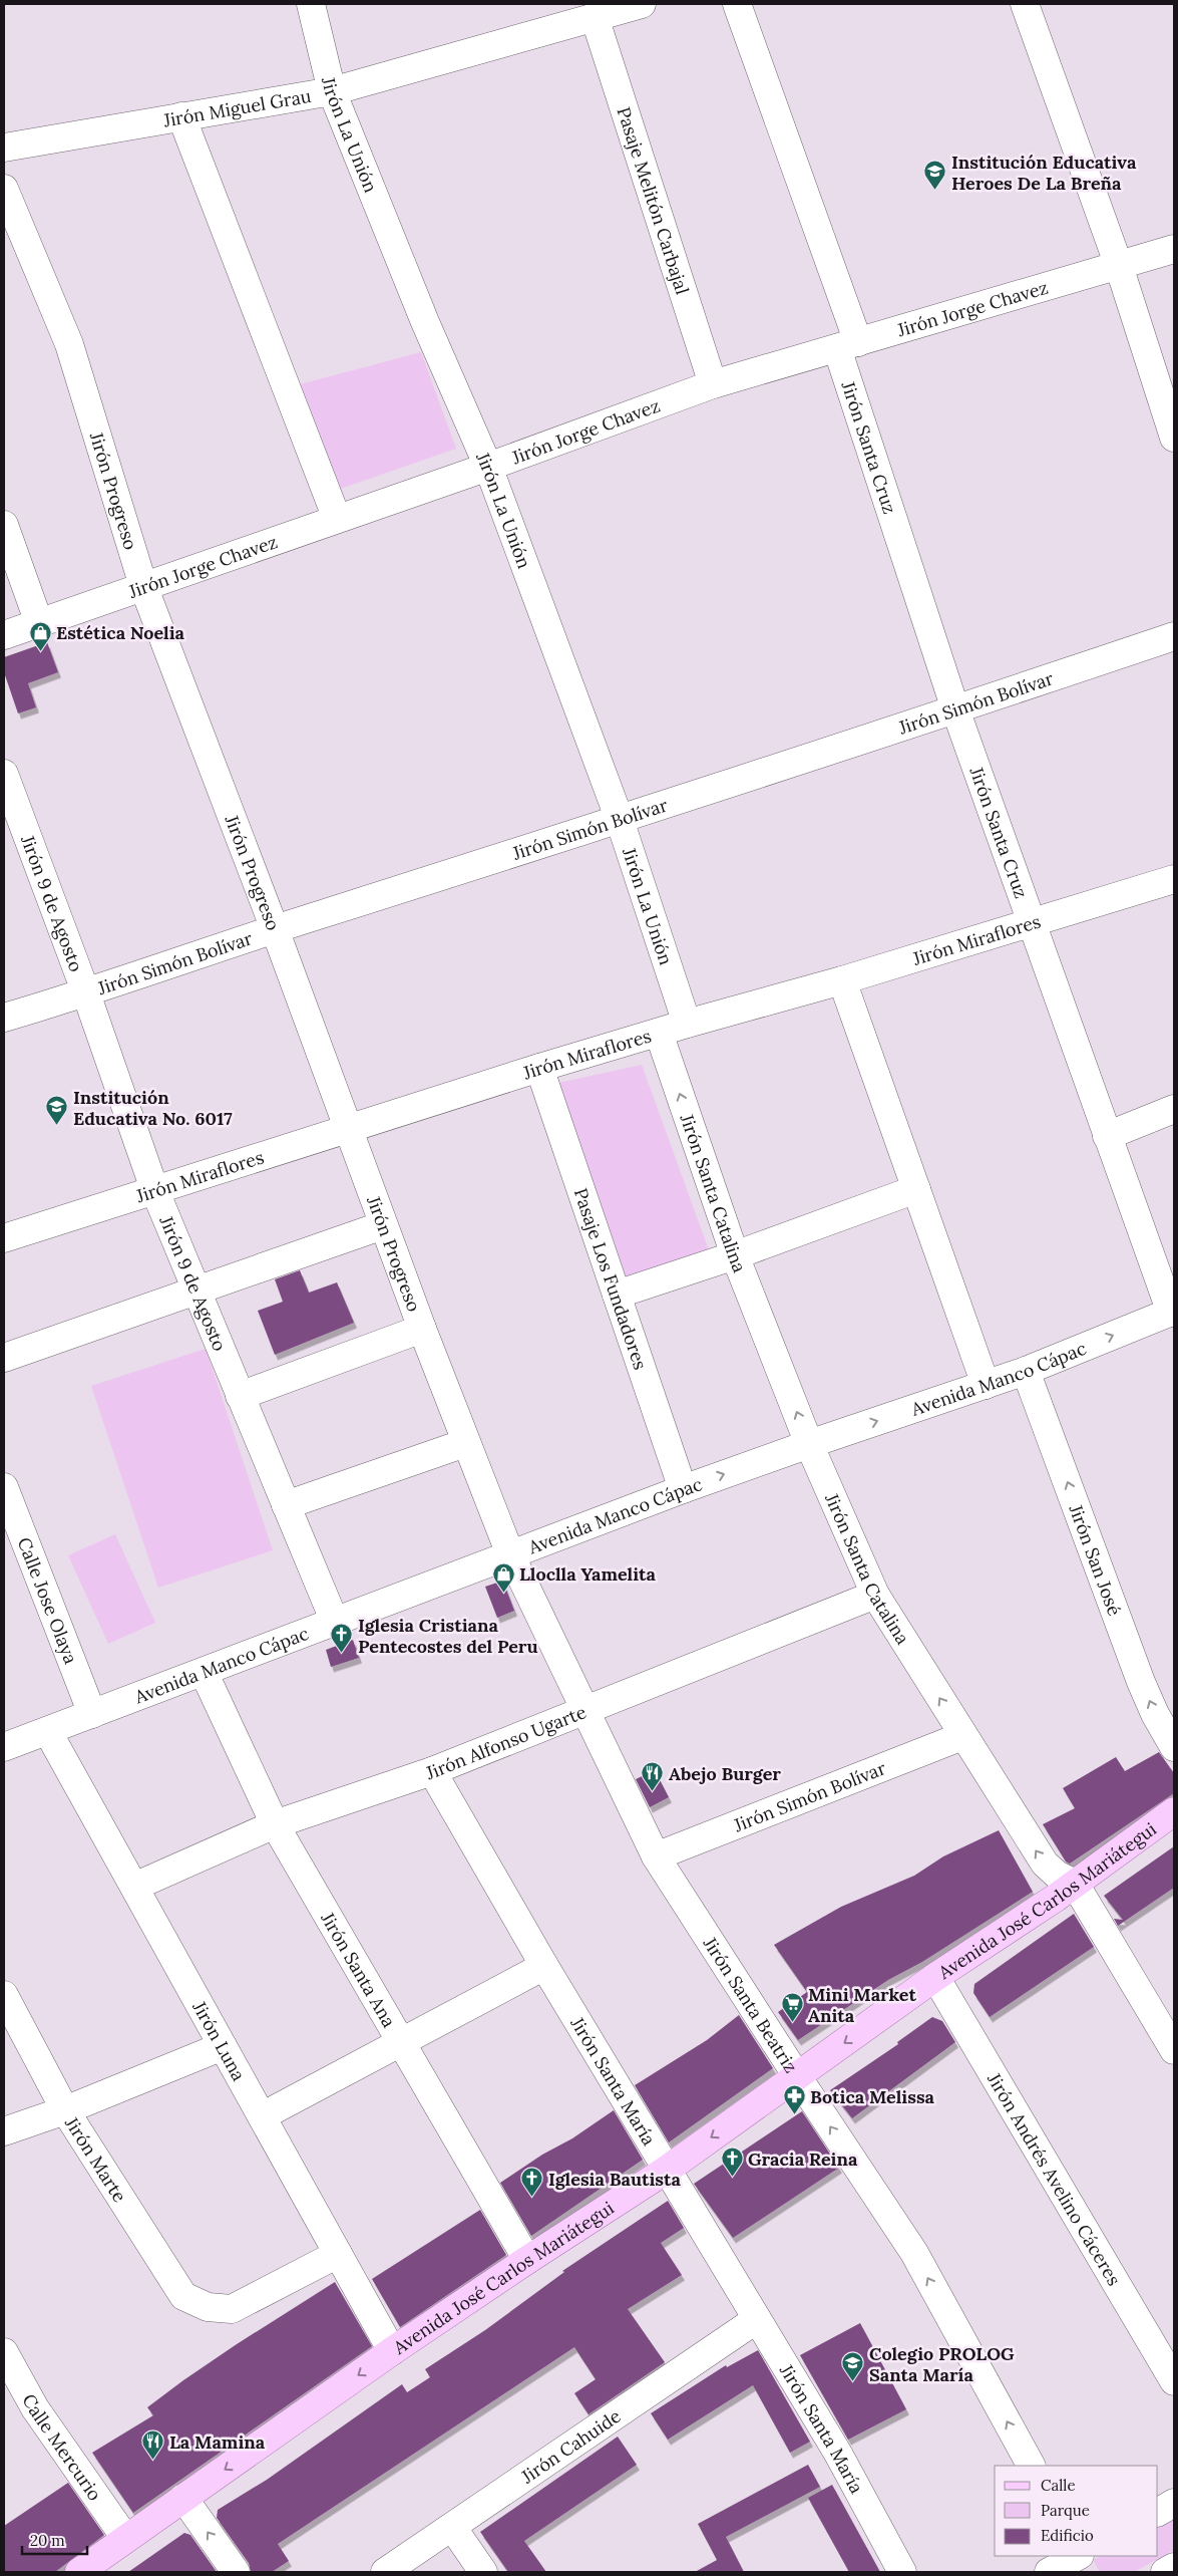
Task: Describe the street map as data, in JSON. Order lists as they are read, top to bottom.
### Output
{
  "streets": {
    "main road": ["Avenida José Carlos Mariátegui"],
    "street": [
      "Jirón Miguel Grau",
      "Jirón La Unión",
      "Pasaje Melitón Carbajal",
      "Jirón Jorge Chavez",
      "Jirón Santa Cruz",
      "Jirón Progreso",
      "Jirón Simón Bolívar",
      "Jirón 9 de Agosto",
      "Jirón Miraflores",
      "Jirón Santa Catalina",
      "Pasaje Los Fundadores",
      "Avenida Manco Cápac",
      "Jirón San José",
      "Calle Jose Olaya",
      "Jirón Alfonso Ugarte",
      "Jirón Santa Ana",
      "Jirón Santa Beatriz",
      "Jirón Luna",
      "Jirón Santa María",
      "Jirón Marte",
      "Jirón Andrés Avelino Cáceres",
      "Jirón Cahuide",
      "Calle Mercurio"
    ]
  },
  "crossings": [
    ["Jirón Miguel Grau", "Jirón La Unión"],
    ["Jirón Miguel Grau", "Pasaje Melitón Carbajal"],
    ["Jirón La Unión", "Jirón Jorge Chavez"],
    ["Jirón La Unión", "Jirón Simón Bolívar"],
    ["Jirón La Unión", "Jirón Miraflores"],
    ["Pasaje Melitón Carbajal", "Jirón Jorge Chavez"],
    ["Jirón Jorge Chavez", "Jirón Santa Cruz"],
    ["Jirón Jorge Chavez", "Jirón Progreso"],
    ["Jirón Santa Cruz", "Jirón Simón Bolívar"],
    ["Jirón Santa Cruz", "Jirón Miraflores"],
    ["Jirón Santa Cruz", "Avenida Manco Cápac"],
    ["Jirón Progreso", "Jirón Simón Bolívar"],
    ["Jirón Progreso", "Jirón Miraflores"],
    ["Jirón Progreso", "Avenida Manco Cápac"],
    ["Jirón Progreso", "Jirón Santa Beatriz"],
    ["Jirón Simón Bolívar", "Jirón 9 de Agosto"],
    ["Jirón Simón Bolívar", "Jirón Santa Catalina"],
    ["Jirón Simón Bolívar", "Jirón Santa Beatriz"],
    ["Jirón 9 de Agosto", "Jirón Miraflores"],
    ["Jirón 9 de Agosto", "Avenida Manco Cápac"],
    ["Jirón Miraflores", "Jirón Santa Catalina"],
    ["Jirón Miraflores", "Pasaje Los Fundadores"],
    ["Jirón Santa Catalina", "Avenida Manco Cápac"],
    ["Jirón Santa Catalina", "Jirón Alfonso Ugarte"],
    ["Jirón Santa Catalina", "Avenida José Carlos Mariátegui"],
    ["Pasaje Los Fundadores", "Avenida Manco Cápac"],
    ["Avenida Manco Cápac", "Jirón San José"],
    ["Avenida Manco Cápac", "Calle Jose Olaya"],
    ["Avenida Manco Cápac", "Jirón Santa Ana"],
    ["Avenida Manco Cápac", "Jirón Santa Beatriz"],
    ["Avenida Manco Cápac", "Jirón Luna"],
    ["Jirón Alfonso Ugarte", "Jirón Santa Ana"],
    ["Jirón Alfonso Ugarte", "Jirón Santa Beatriz"],
    ["Jirón Alfonso Ugarte", "Jirón Luna"],
    ["Jirón Alfonso Ugarte", "Jirón Santa María"],
    ["Avenida José Carlos Mariátegui", "Jirón Santa Ana"],
    ["Avenida José Carlos Mariátegui", "Jirón Santa Beatriz"],
    ["Avenida José Carlos Mariátegui", "Jirón Luna"],
    ["Avenida José Carlos Mariátegui", "Jirón Santa María"],
    ["Avenida José Carlos Mariátegui", "Jirón Andrés Avelino Cáceres"],
    ["Avenida José Carlos Mariátegui", "Calle Mercurio"],
    ["Jirón Luna", "Jirón Marte"],
    ["Jirón Santa María", "Jirón Cahuide"]
  ],
  "one_way": ["Jirón San José", "Avenida José Carlos Mariátegui", "Jirón Santa Beatriz"],
  "places": {
    "school or university": ["Institución Educativa Heroes De La Breña", "Institución Educativa No. 6017", "Colegio PROLOG Santa María"],
    "shop": ["Estética Noelia", "Lloclla Yamelita"],
    "church": ["Iglesia Cristiana Pentecostes del Peru", "Gracia Reina", "Iglesia Bautista"],
    "restaurant": ["Abejo Burger", "La Mamina"],
    "supermarket": ["Mini Market Anita"],
    "pharmacy": ["Botica Melissa"]
  },
  "legend": ["Calle", "Parque", "Edificio"],
  "scale_bar": "20 m"
}
